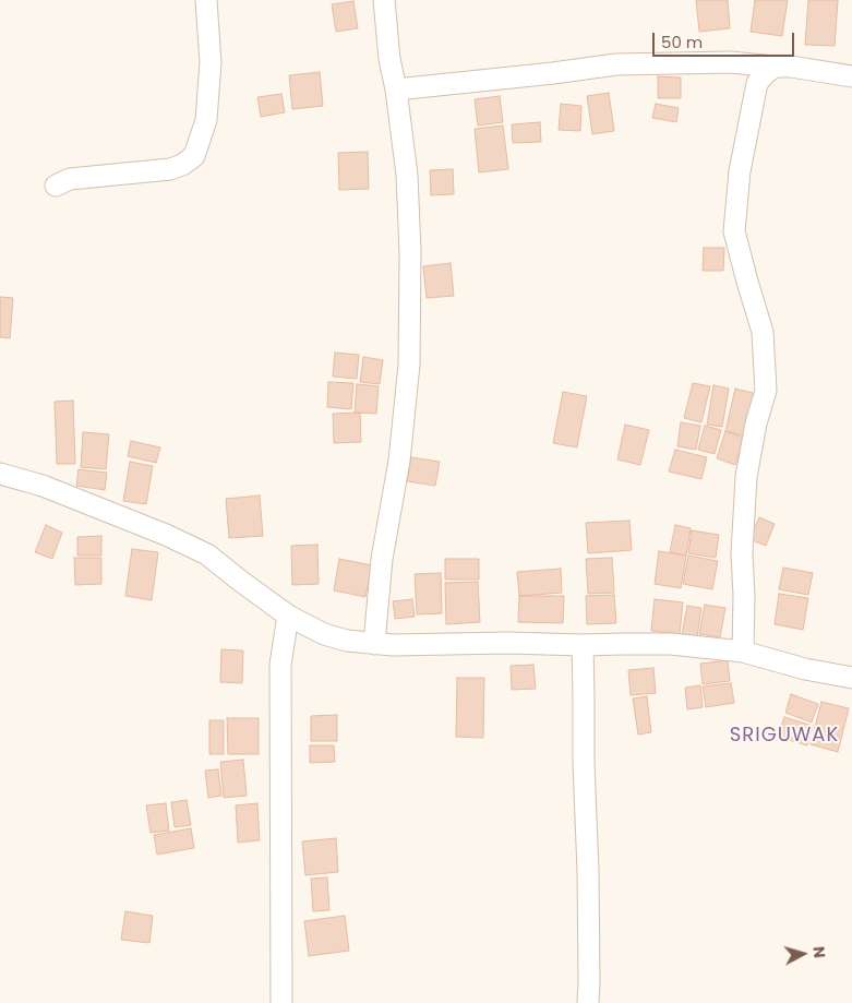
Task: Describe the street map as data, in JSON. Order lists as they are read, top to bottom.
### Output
{
  "districts": ["SRIGUWAK"],
  "scale_bar": "50 m",
  "north": "right"
}
